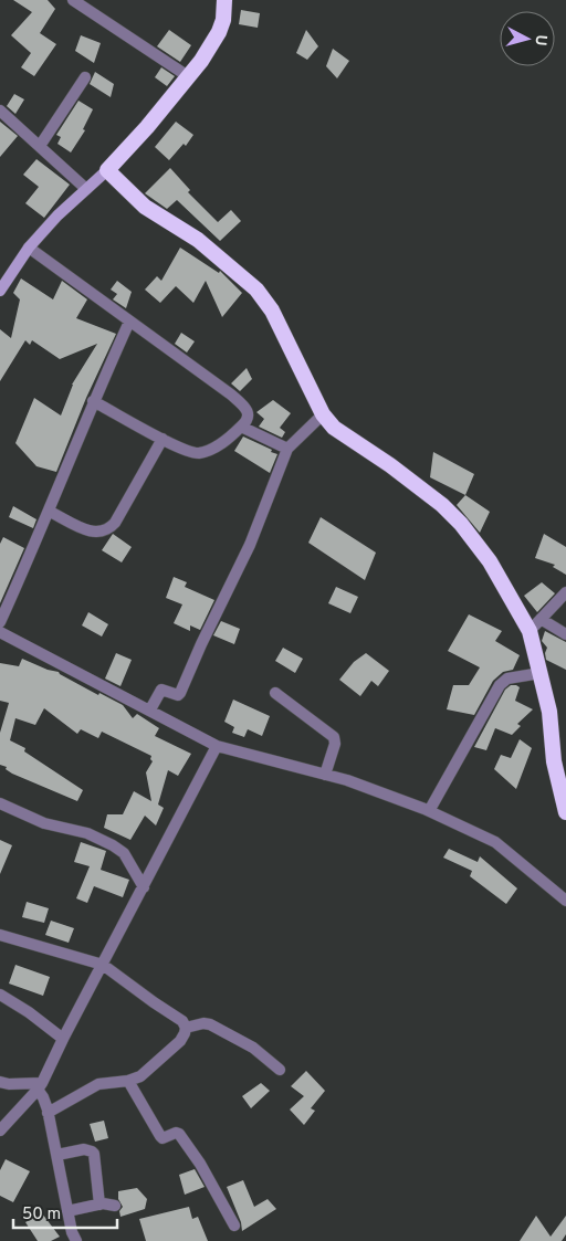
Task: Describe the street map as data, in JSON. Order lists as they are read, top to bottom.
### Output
{
  "scale_bar": "50 m",
  "north": "right"
}
